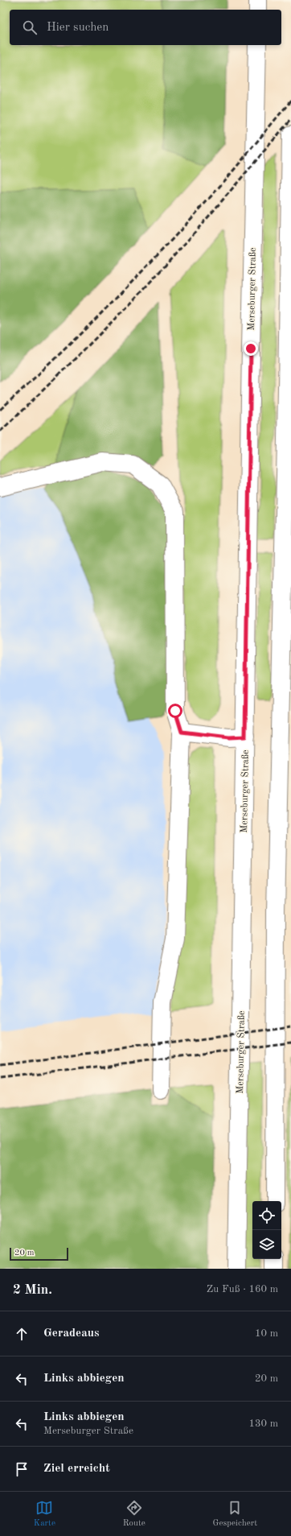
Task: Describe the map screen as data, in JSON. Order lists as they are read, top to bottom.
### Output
{
  "streets": {
    "main road": ["Merseburger Straße"]
  },
  "scale_bar": "20 m",
  "page": {
    "search": "Hier suchen",
    "scale": "20 m",
    "heading": ["2 Min.", "Zu Fuß · 160 m"],
    "list": [
      ["Geradeaus", "10 m"],
      ["Links abbiegen", "20 m"],
      ["Links abbiegen", "Merseburger Straße", "130 m"],
      "Ziel erreicht"
    ],
    "nav": ["Karte", "Route", "Gespeichert"]
  }
}
